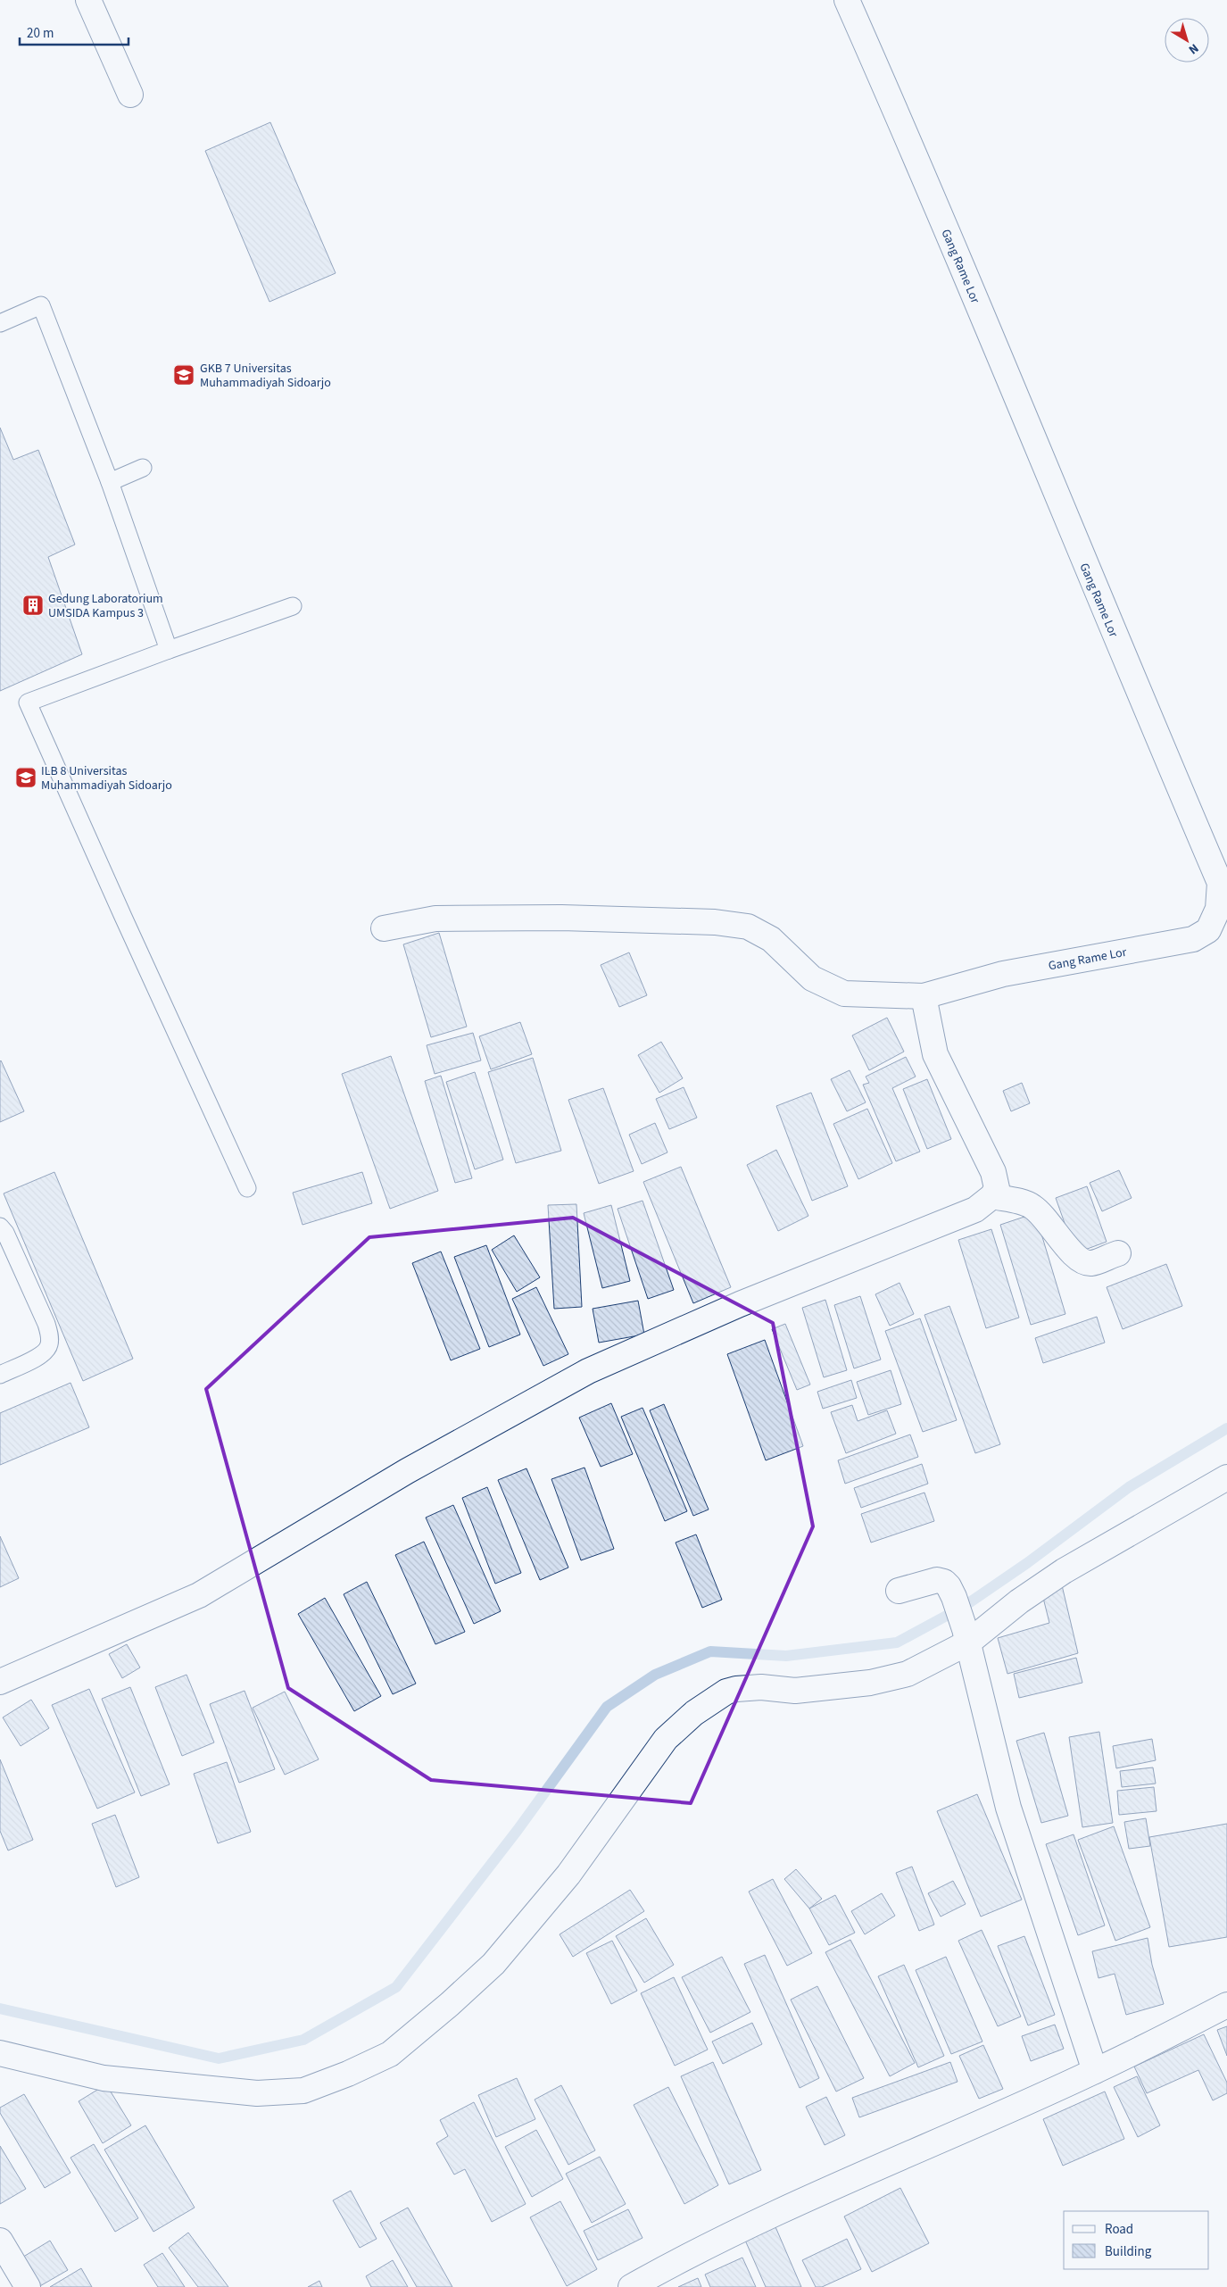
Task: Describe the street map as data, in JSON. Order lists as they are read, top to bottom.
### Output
{
  "streets": {
    "street": ["Gang Rame Lor"]
  },
  "places": {
    "school or university": ["GKB 7 Universitas Muhammadiyah Sidoarjo", "ILB 8 Universitas Muhammadiyah Sidoarjo"],
    "building": ["Gedung Laboratorium UMSIDA Kampus 3"]
  },
  "legend": ["Road", "Building"],
  "scale_bar": "20 m",
  "north": "bottom right"
}
